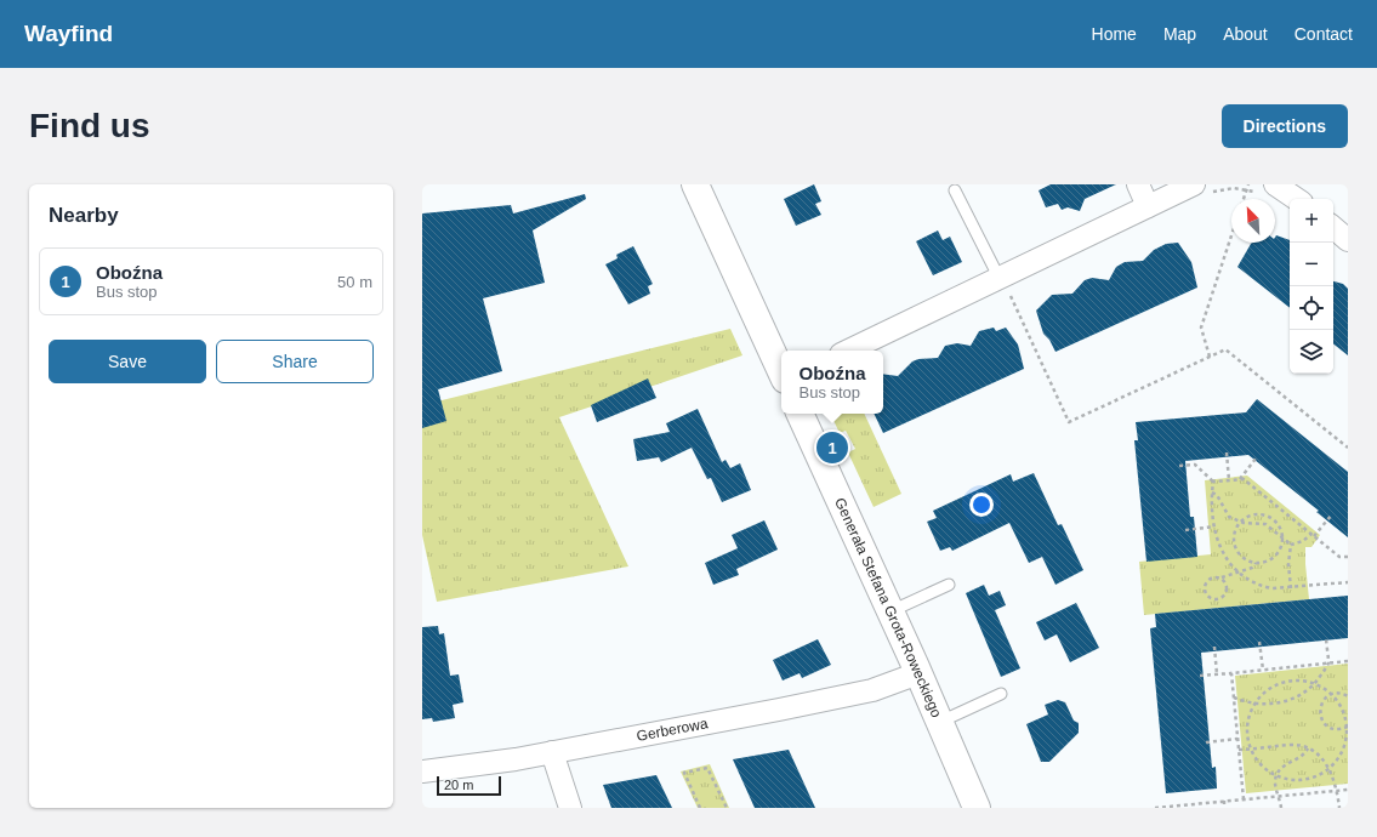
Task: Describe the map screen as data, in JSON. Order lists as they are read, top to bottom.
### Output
{
  "streets": {
    "street": ["Generała Stefana Grota-Roweckiego", "Gerberowa"]
  },
  "crossings": [
    ["Generała Stefana Grota-Roweckiego", "Gerberowa"]
  ],
  "scale_bar": "20 m",
  "north": "top left",
  "page": {
    "header": "Wayfind",
    "nav": [
      "Home",
      "Map",
      "About",
      "Contact"
    ],
    "buttons": [
      "Directions",
      ["Save", "Share"]
    ],
    "title": "Find us",
    "heading": "Nearby",
    "map_buttons": ["+", "−"],
    "list": [
      {
        "mark": "1",
        "name": "Oboźna",
        "note": "Bus stop",
        "value": "50 m"
      }
    ],
    "popup": ["Oboźna", "Bus stop"],
    "pins": "1",
    "scale": "20 m"
  }
}
